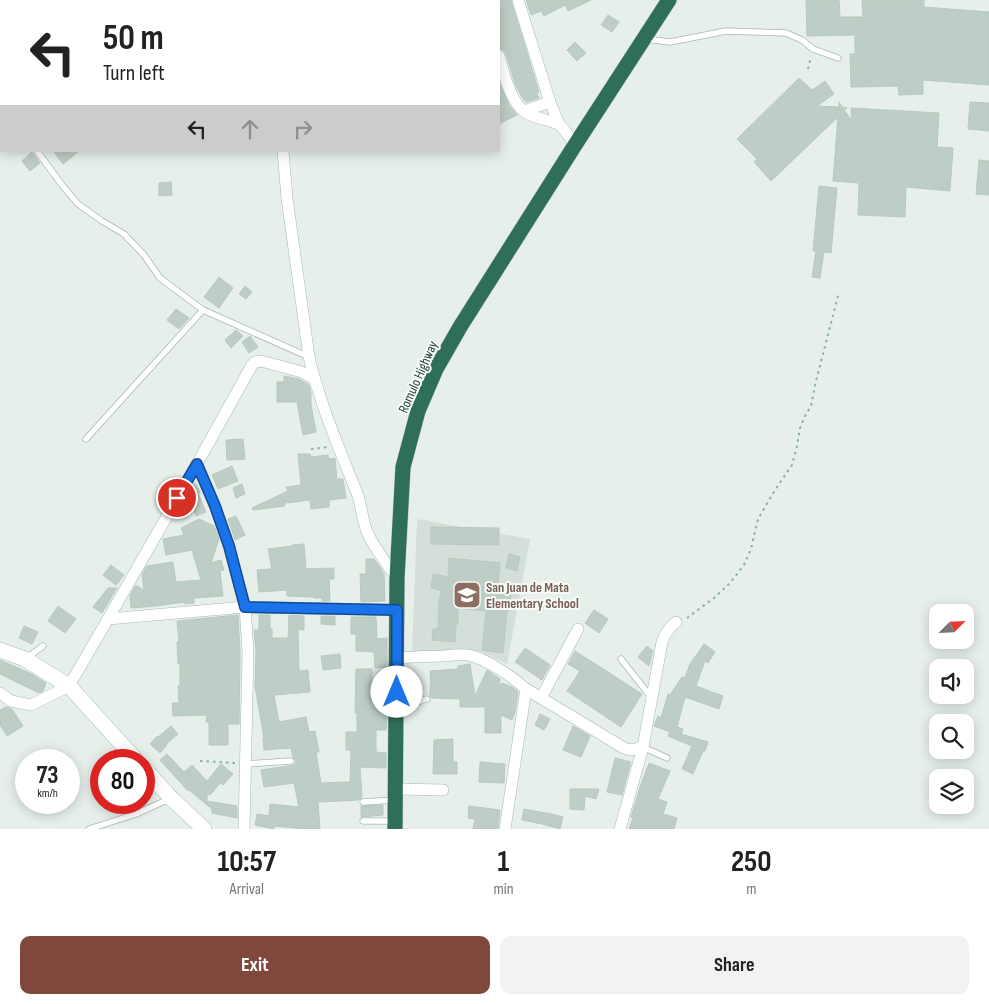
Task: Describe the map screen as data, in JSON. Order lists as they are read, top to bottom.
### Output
{
  "streets": {
    "highway": ["Romulo Highway"]
  },
  "places": {
    "school or university": ["San Juan de Mata Elementary School"]
  },
  "north": "top right",
  "page": {
    "turn": ["50 m", "Turn left"],
    "speed": "73 km/h",
    "limit": "80",
    "eta": [
      "10:57",
      "Arrival",
      "1",
      "min",
      "250",
      "m"
    ],
    "buttons": ["Exit", "Share"]
  }
}
